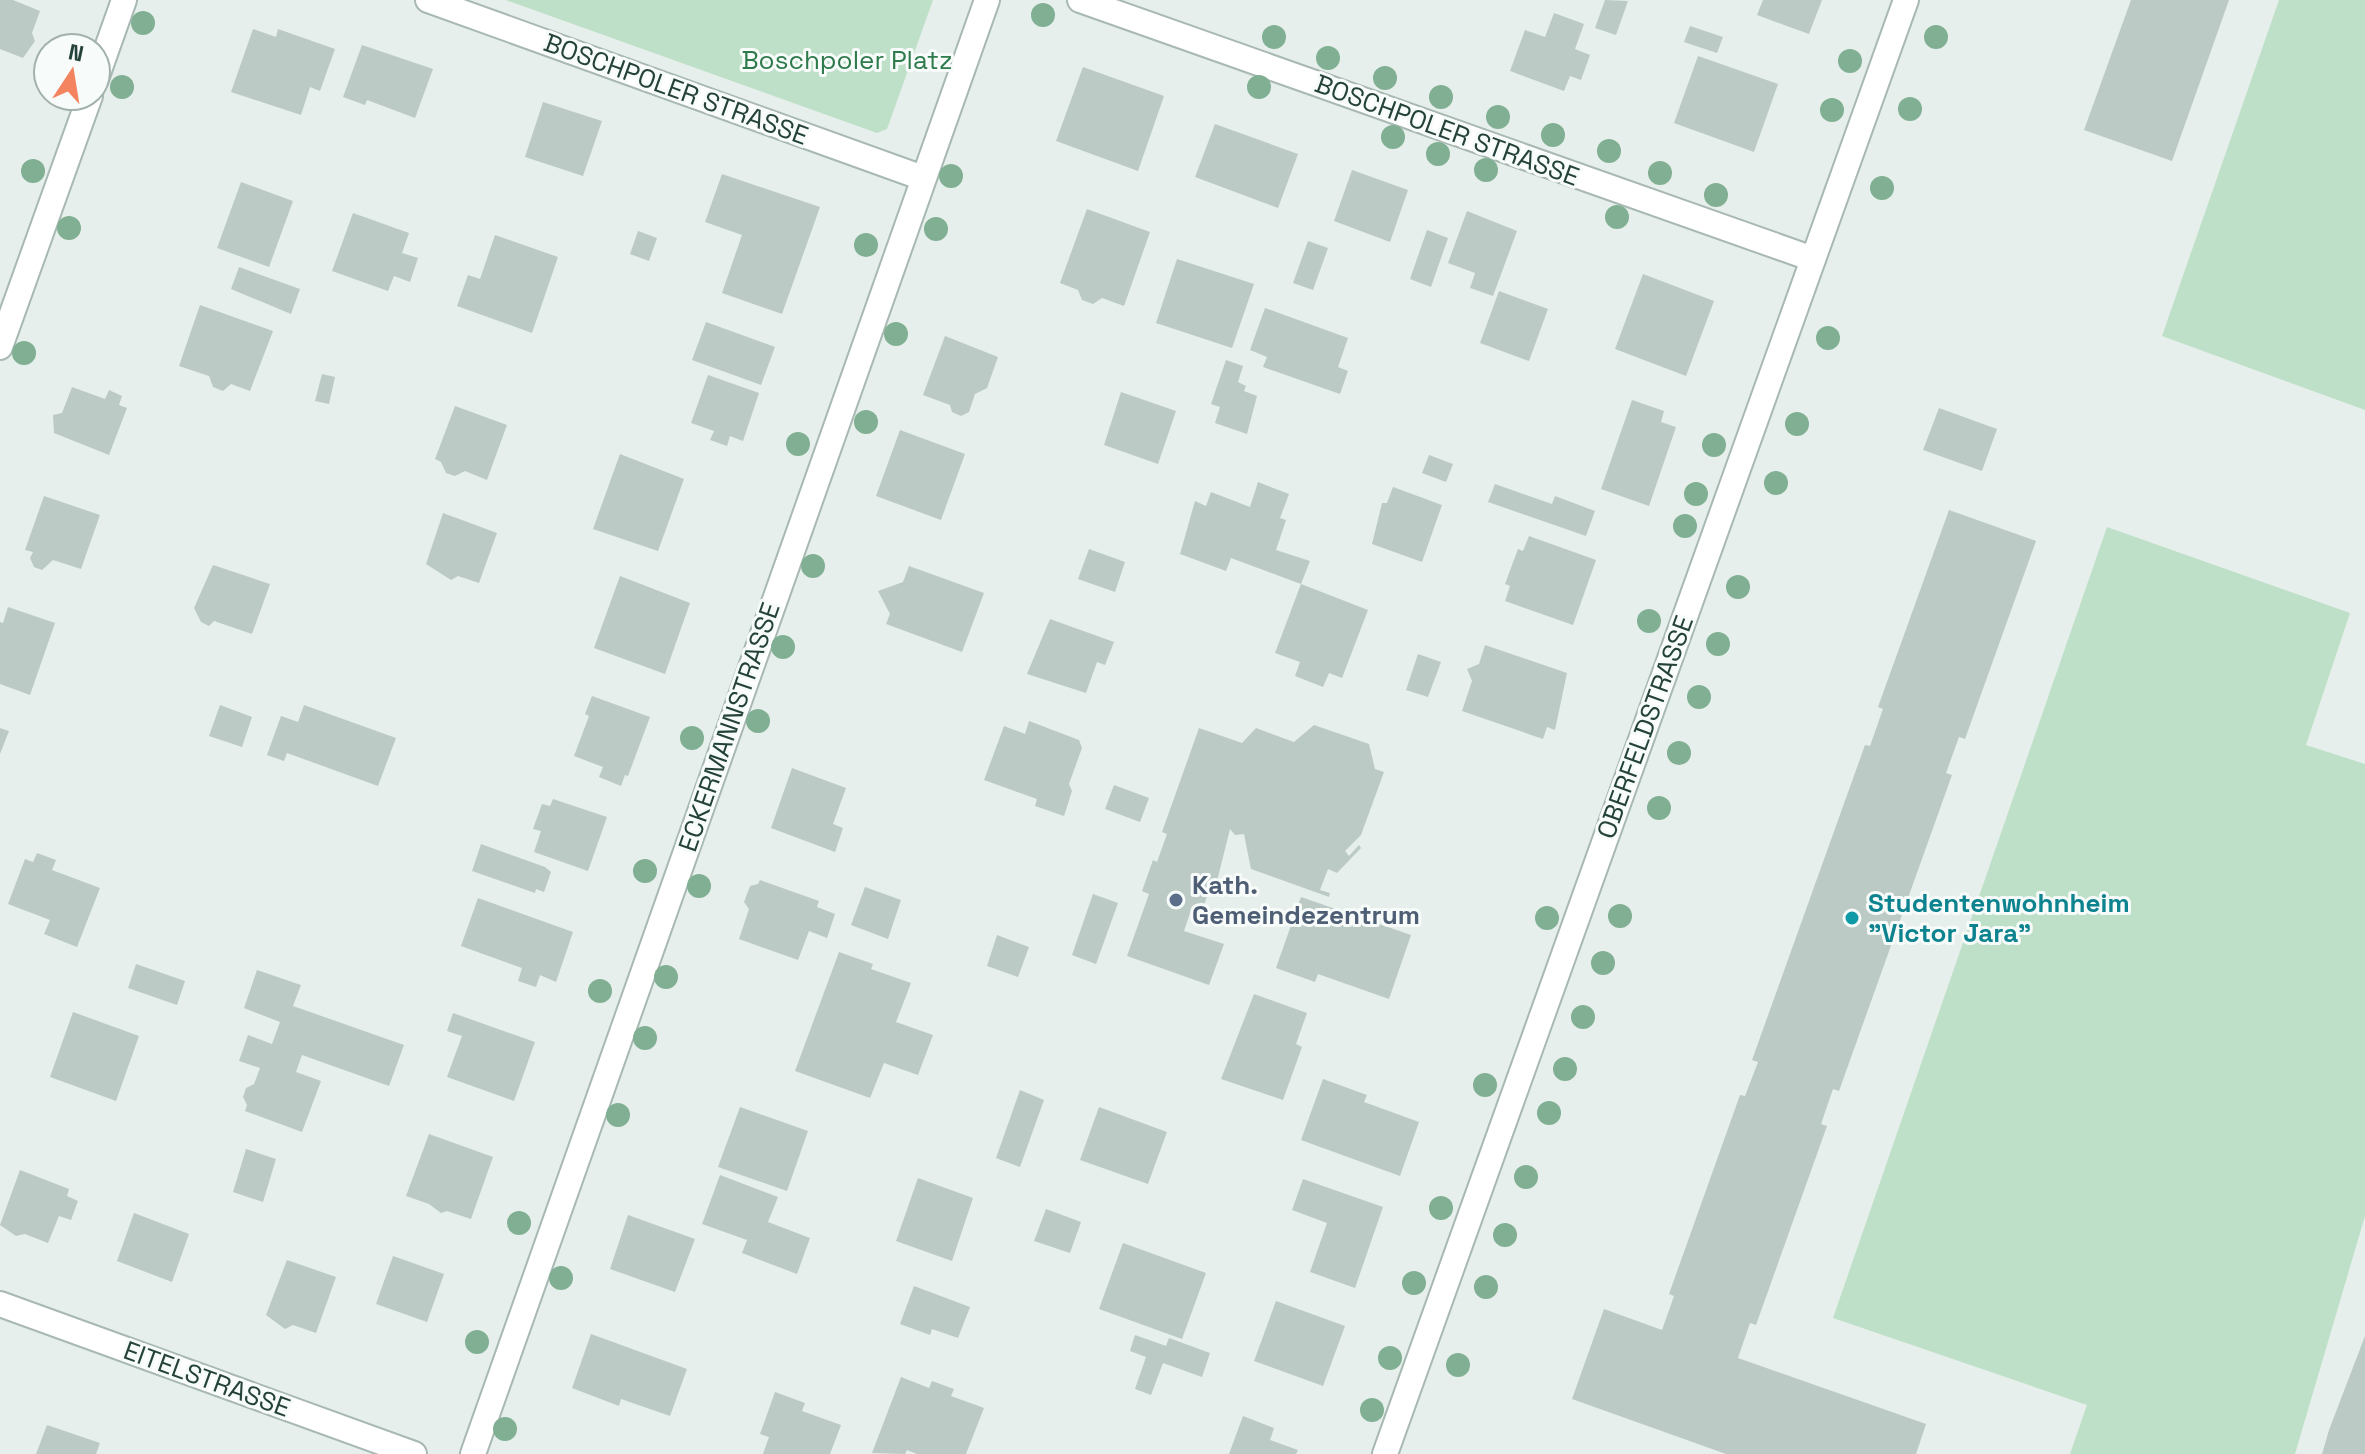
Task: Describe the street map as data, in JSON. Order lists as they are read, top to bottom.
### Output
{
  "streets": {
    "street": [
      "BOSCHPOLER STRASSE",
      "ECKERMANNSTRASSE",
      "OBERFELDSTRASSE",
      "EITELSTRASSE"
    ]
  },
  "crossings": [
    ["BOSCHPOLER STRASSE", "ECKERMANNSTRASSE"],
    ["BOSCHPOLER STRASSE", "OBERFELDSTRASSE"]
  ],
  "parks": ["Boschpoler Platz"],
  "places": ["Kath. Gemeindezentrum", "Studentenwohnheim \"Victor Jara\""],
  "north": "top"
}
